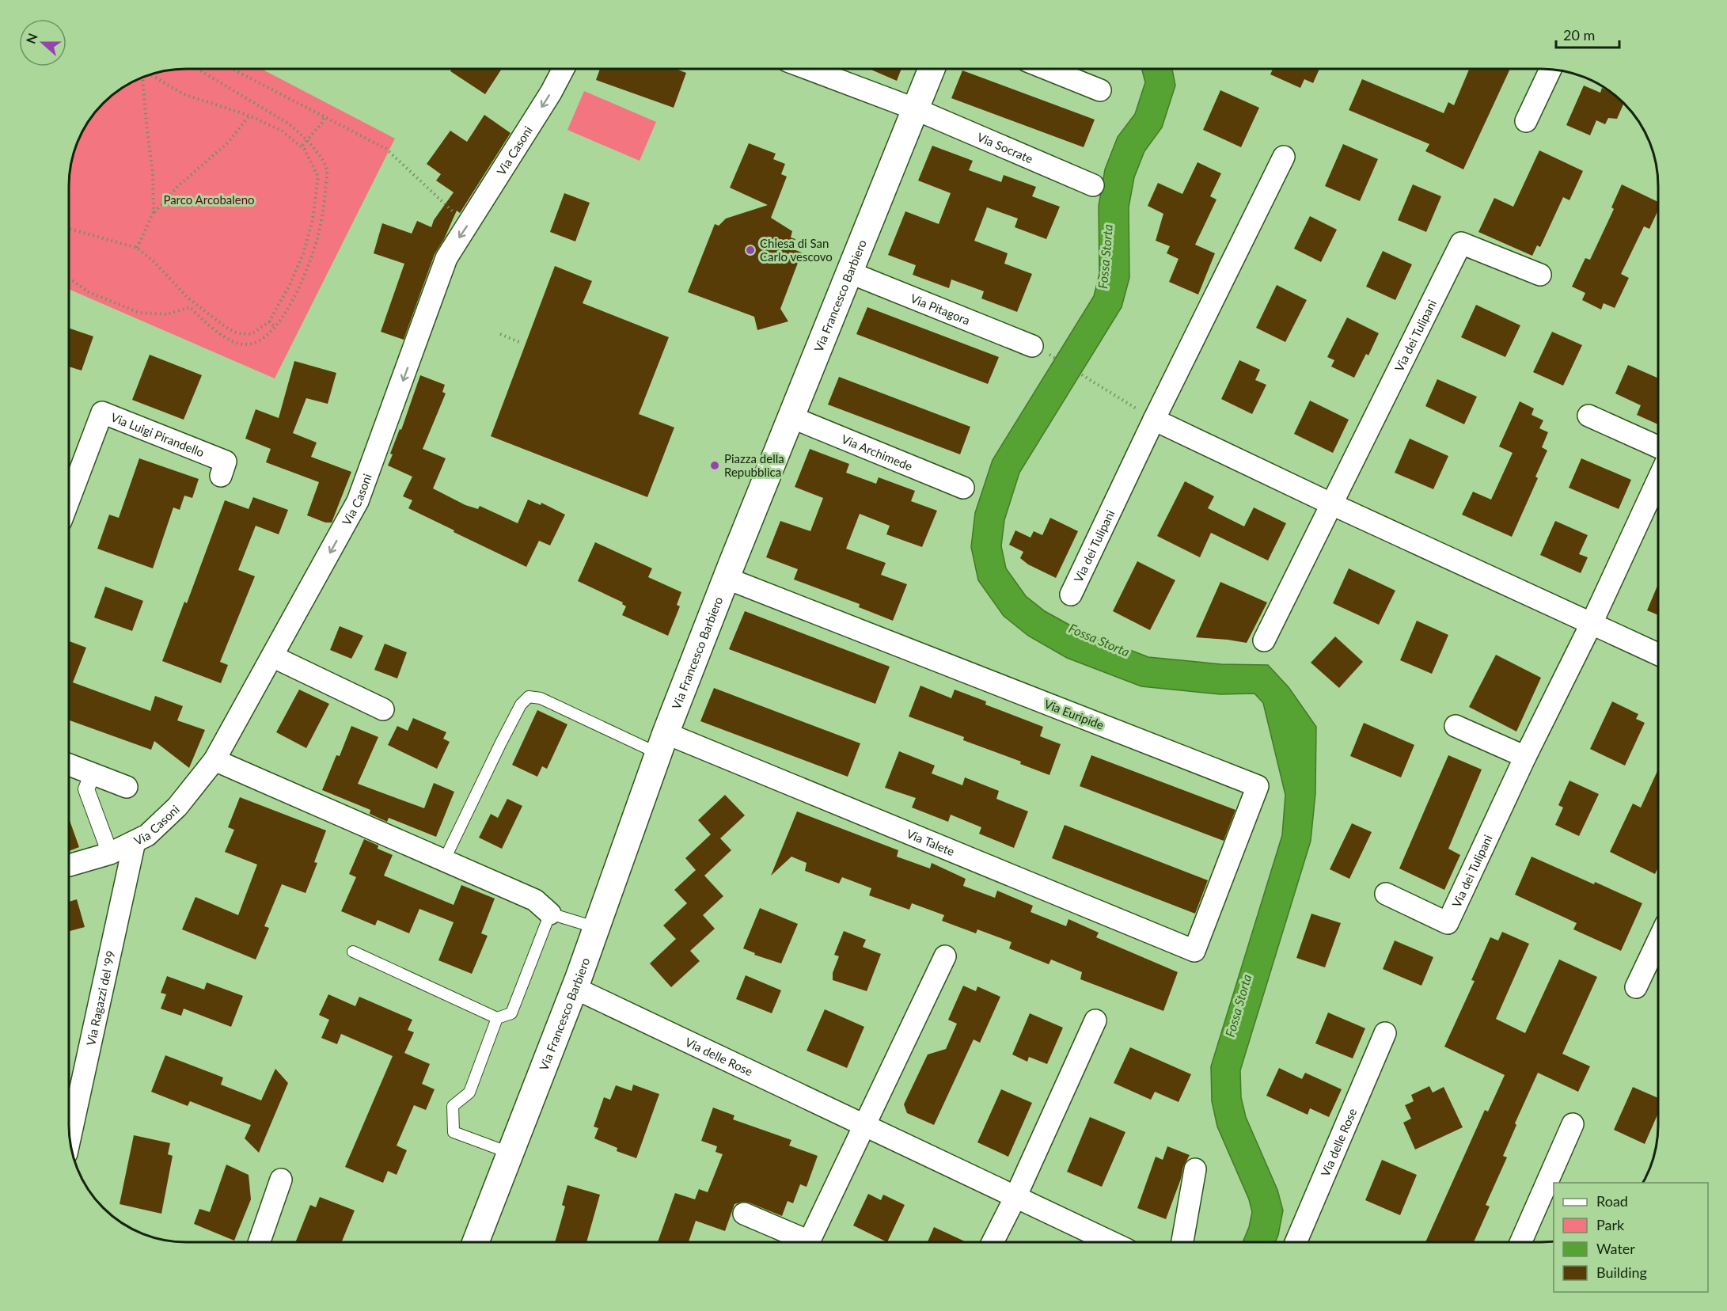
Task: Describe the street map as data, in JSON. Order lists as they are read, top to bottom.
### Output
{
  "streets": {
    "street": [
      "Via Socrate",
      "Via Casoni",
      "Via Francesco Barbiero",
      "Via Pitagora",
      "Via dei Tulipani",
      "Via Luigi Pirandello",
      "Via Archimede",
      "Via Euripide",
      "Via Talete",
      "Via Ragazzi del '99",
      "Via delle Rose"
    ]
  },
  "crossings": [
    ["Via Socrate", "Via Francesco Barbiero"],
    ["Via Casoni", "Via Ragazzi del '99"],
    ["Via Francesco Barbiero", "Via Pitagora"],
    ["Via Francesco Barbiero", "Via Archimede"],
    ["Via Francesco Barbiero", "Via Euripide"],
    ["Via Francesco Barbiero", "Via Talete"],
    ["Via Francesco Barbiero", "Via delle Rose"],
    ["Via Euripide", "Via Talete"]
  ],
  "one_way": ["Via Casoni"],
  "water": ["Fossa Storta"],
  "parks": ["Parco Arcobaleno"],
  "places": ["Chiesa di San Carlo vescovo", "Piazza della Repubblica"],
  "legend": [
    "Road",
    "Park",
    "Water",
    "Building"
  ],
  "scale_bar": "20 m",
  "north": "left"
}
